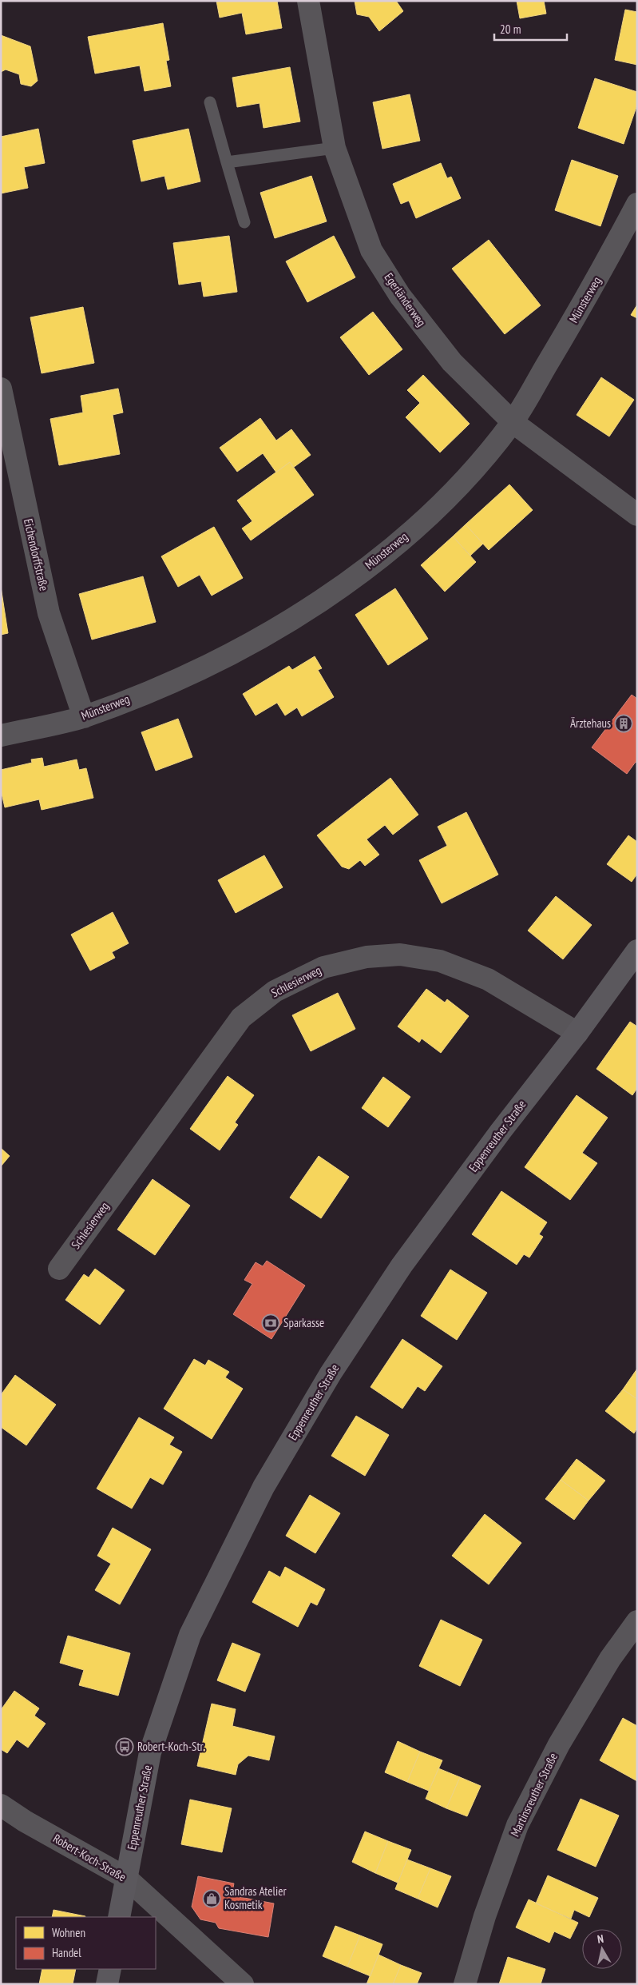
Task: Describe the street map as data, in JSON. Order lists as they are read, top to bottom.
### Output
{
  "streets": {
    "main road": ["Eppenreuther Straße"],
    "street": [
      "Egerländerweg",
      "Münsterweg",
      "Eichendorffstraße",
      "Schlesierweg",
      "Martinsreuther Straße",
      "Robert-Koch-Straße"
    ]
  },
  "crossings": [
    ["Egerländerweg", "Münsterweg"],
    ["Münsterweg", "Eichendorffstraße"],
    ["Schlesierweg", "Eppenreuther Straße"],
    ["Eppenreuther Straße", "Robert-Koch-Straße"]
  ],
  "places": {
    "building": ["Ärztehaus"],
    "bank": ["Sparkasse"],
    "bus stop": ["Robert-Koch-Str."],
    "shop": ["Sandras Atelier Kosmetik"]
  },
  "legend": ["Wohnen", "Handel"],
  "scale_bar": "20 m",
  "north": "top"
}
